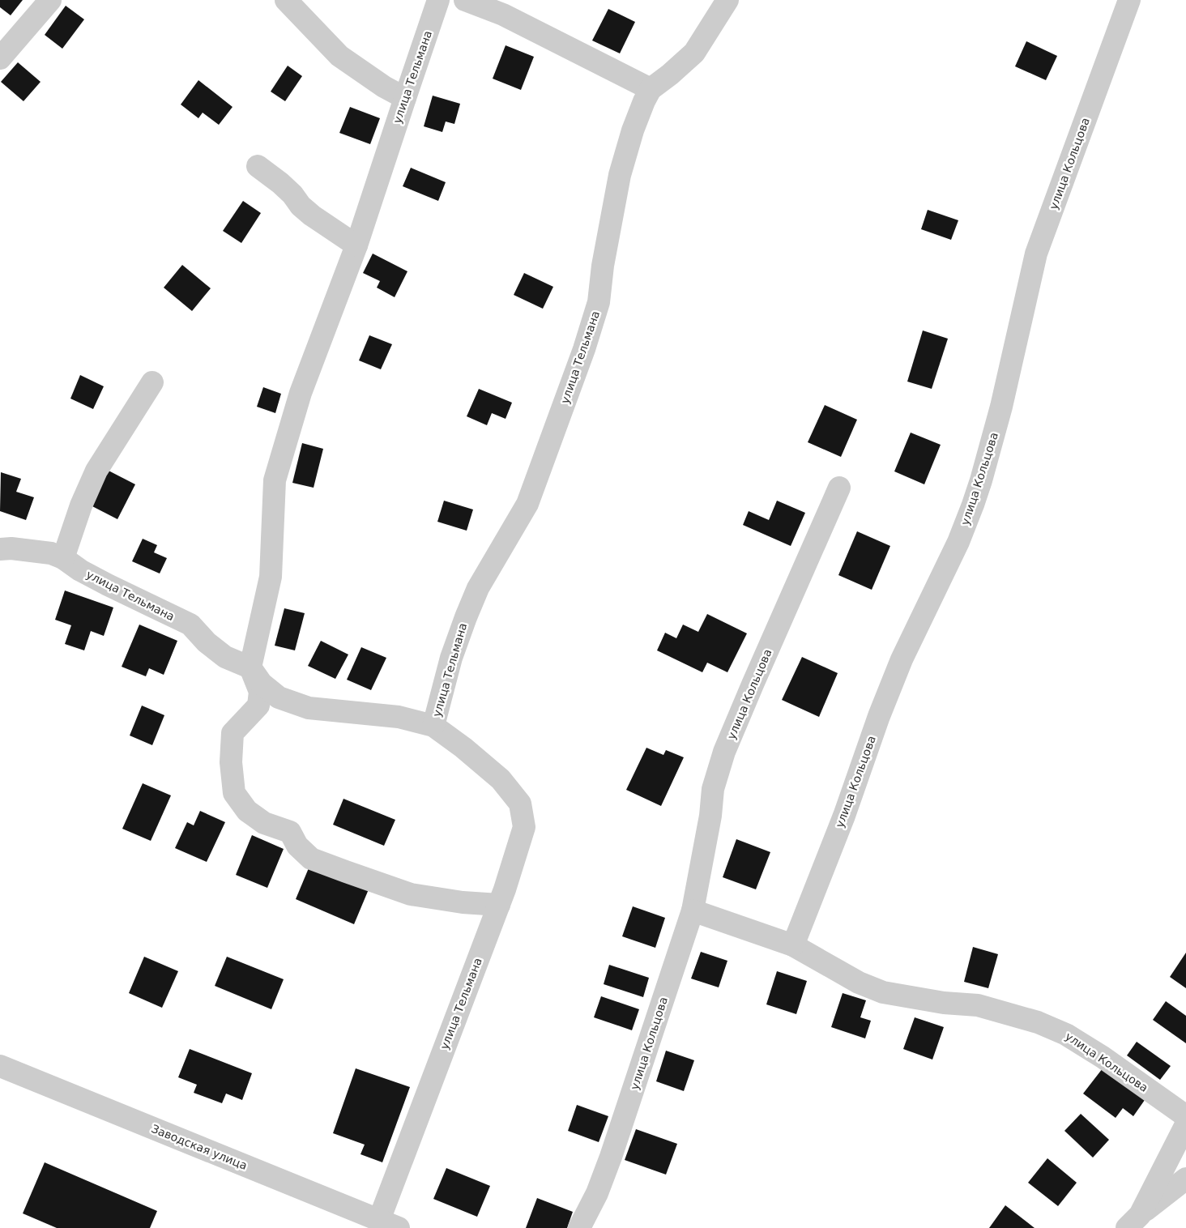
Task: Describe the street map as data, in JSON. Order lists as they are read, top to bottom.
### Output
{
  "streets": {
    "street": [
      "улица Тельмана",
      "улица Кольцова",
      "улица Кольцoва",
      "Заводская улица"
    ]
  },
  "crossings": [
    ["улица Тельмана", "Заводская улица"],
    ["улица Кольцова", "улица Кольцoва"]
  ]
}
